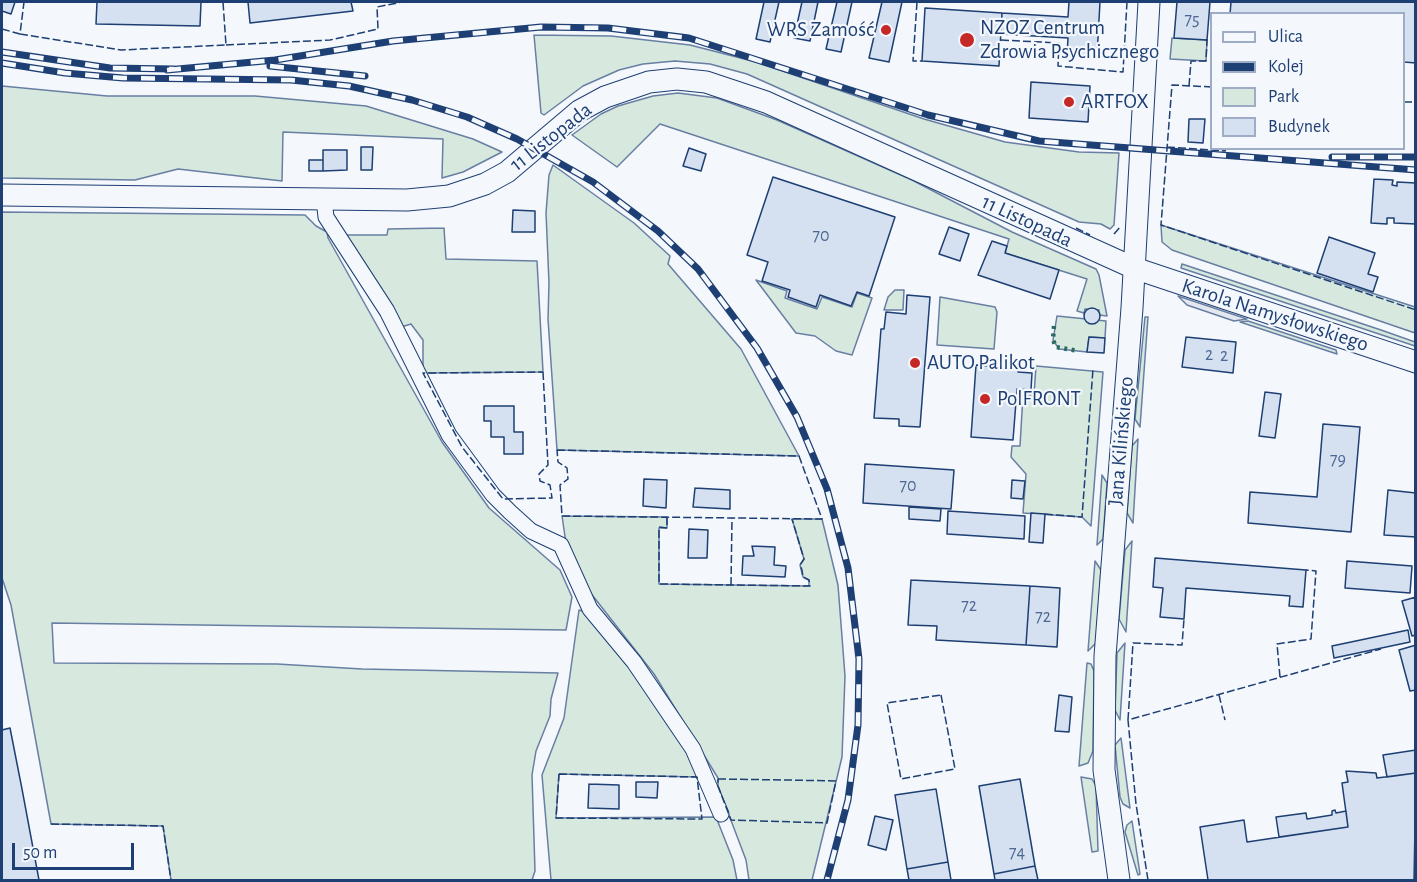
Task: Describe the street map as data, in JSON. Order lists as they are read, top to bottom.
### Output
{
  "streets": {
    "street": ["11 Listopada", "Karola Namysłowskiego", "Jana Kilińskiego"]
  },
  "crossings": [
    ["11 Listopada", "Karola Namysłowskiego"],
    ["11 Listopada", "Jana Kilińskiego"],
    ["Karola Namysłowskiego", "Jana Kilińskiego"]
  ],
  "places": [
    "WRS Zamość",
    "NZOZ Centrum Zdrowia Psychicznego",
    "ARTFOX",
    "AUTO Palikot",
    "PolFRONT"
  ],
  "house_numbers": [
    "75",
    "70",
    "2",
    "2",
    "79",
    "70",
    "72",
    "72",
    "74"
  ],
  "legend": [
    "Ulica",
    "Kolej",
    "Park",
    "Budynek"
  ],
  "scale_bar": "50 m"
}
